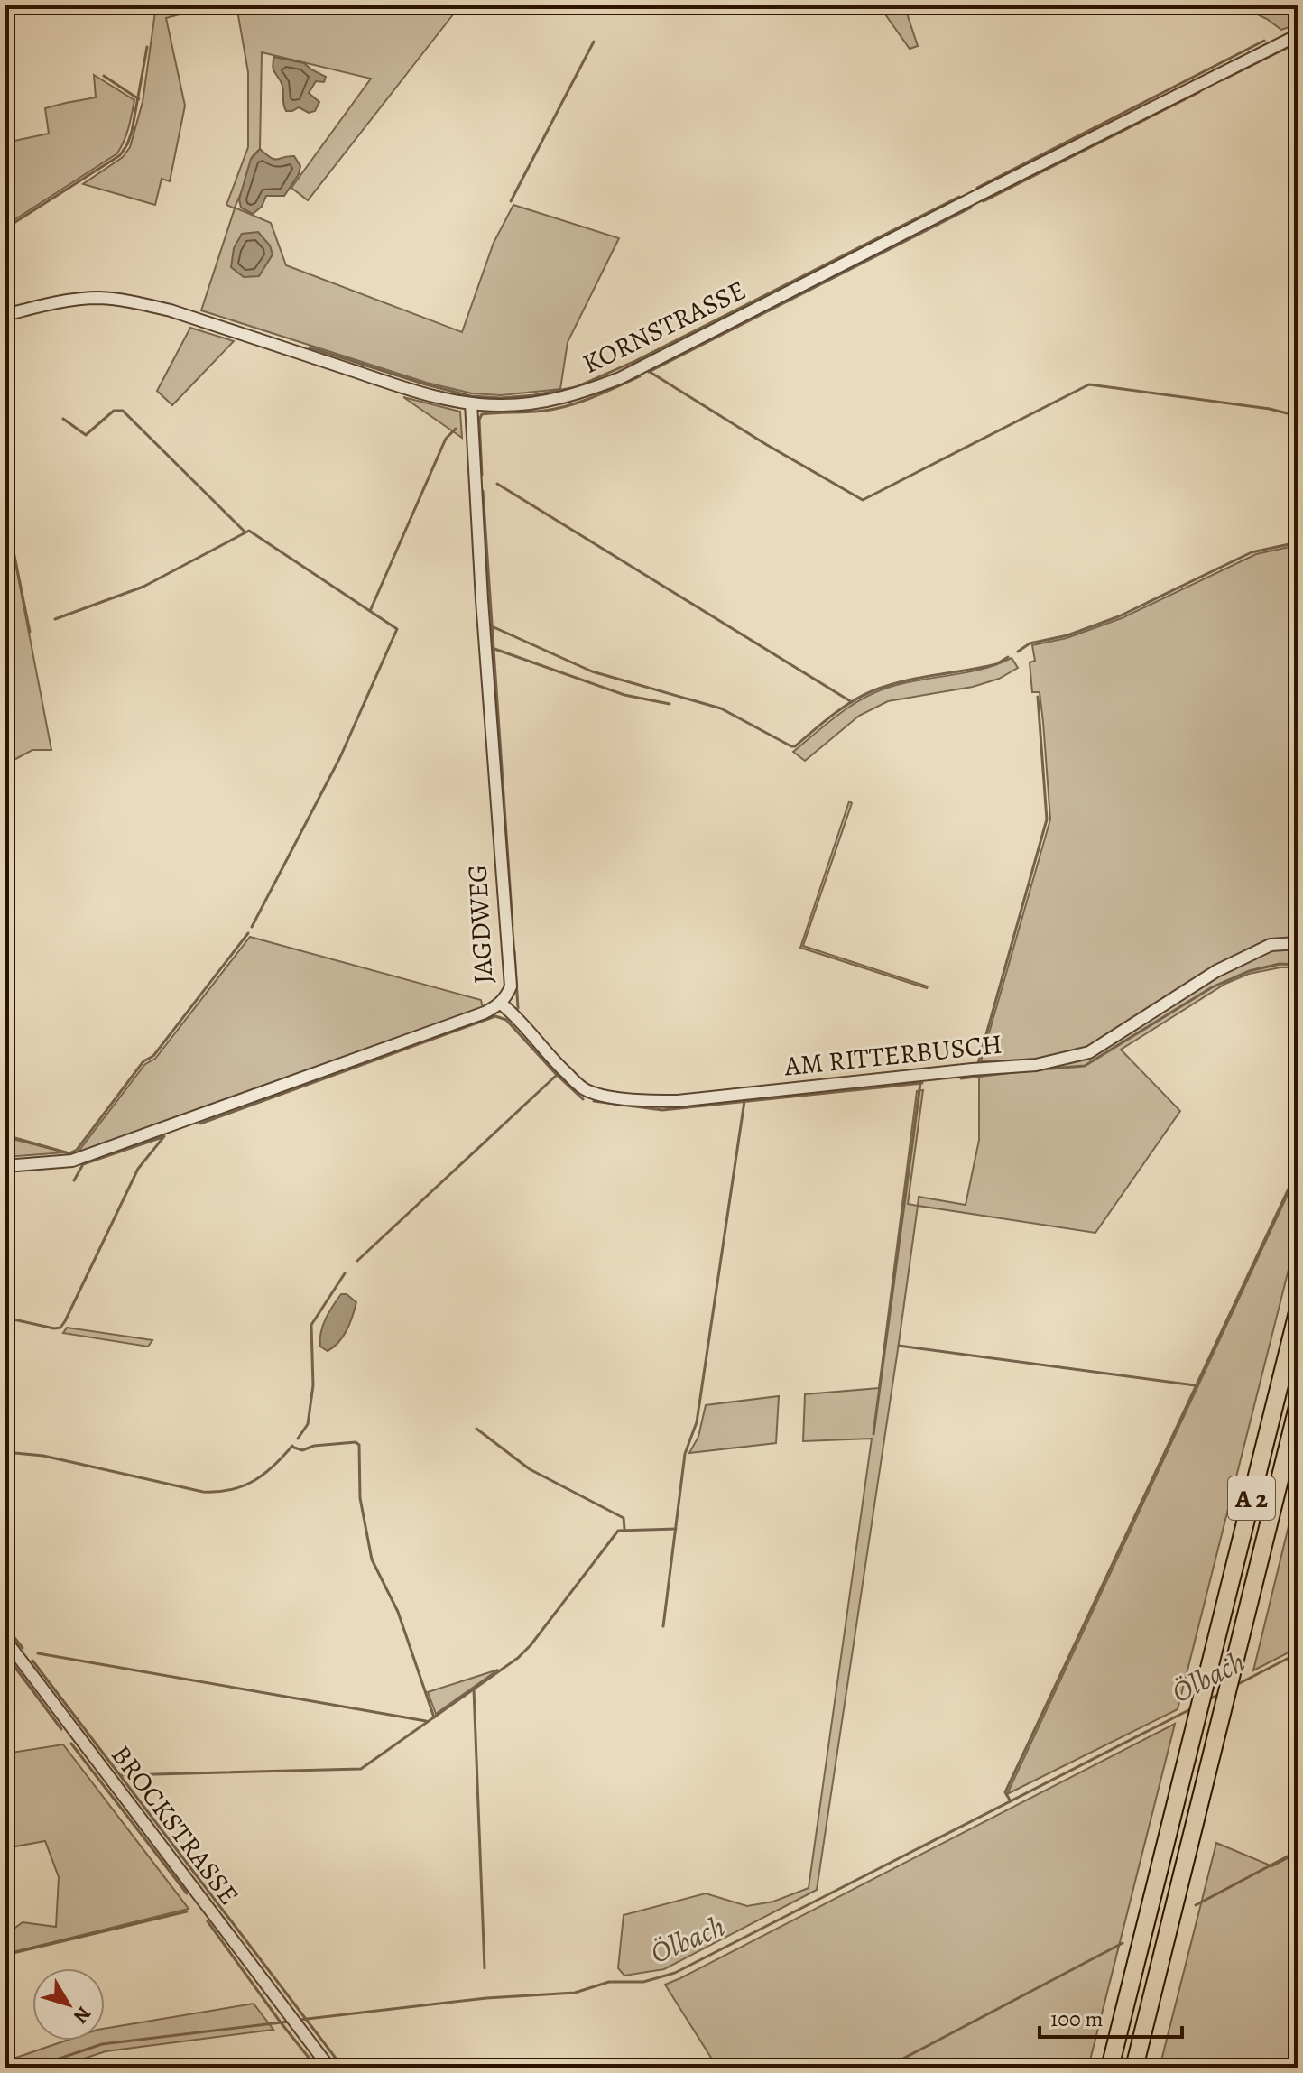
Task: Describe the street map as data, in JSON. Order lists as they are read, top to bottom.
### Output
{
  "streets": {
    "highway": ["A 2"],
    "street": [
      "KORNSTRASSE",
      "JAGDWEG",
      "AM RITTERBUSCH",
      "BROCKSTRASSE"
    ]
  },
  "crossings": [
    ["KORNSTRASSE", "JAGDWEG"],
    ["JAGDWEG", "AM RITTERBUSCH"]
  ],
  "water": ["Ölbach"],
  "scale_bar": "100 m",
  "north": "bottom right"
}
